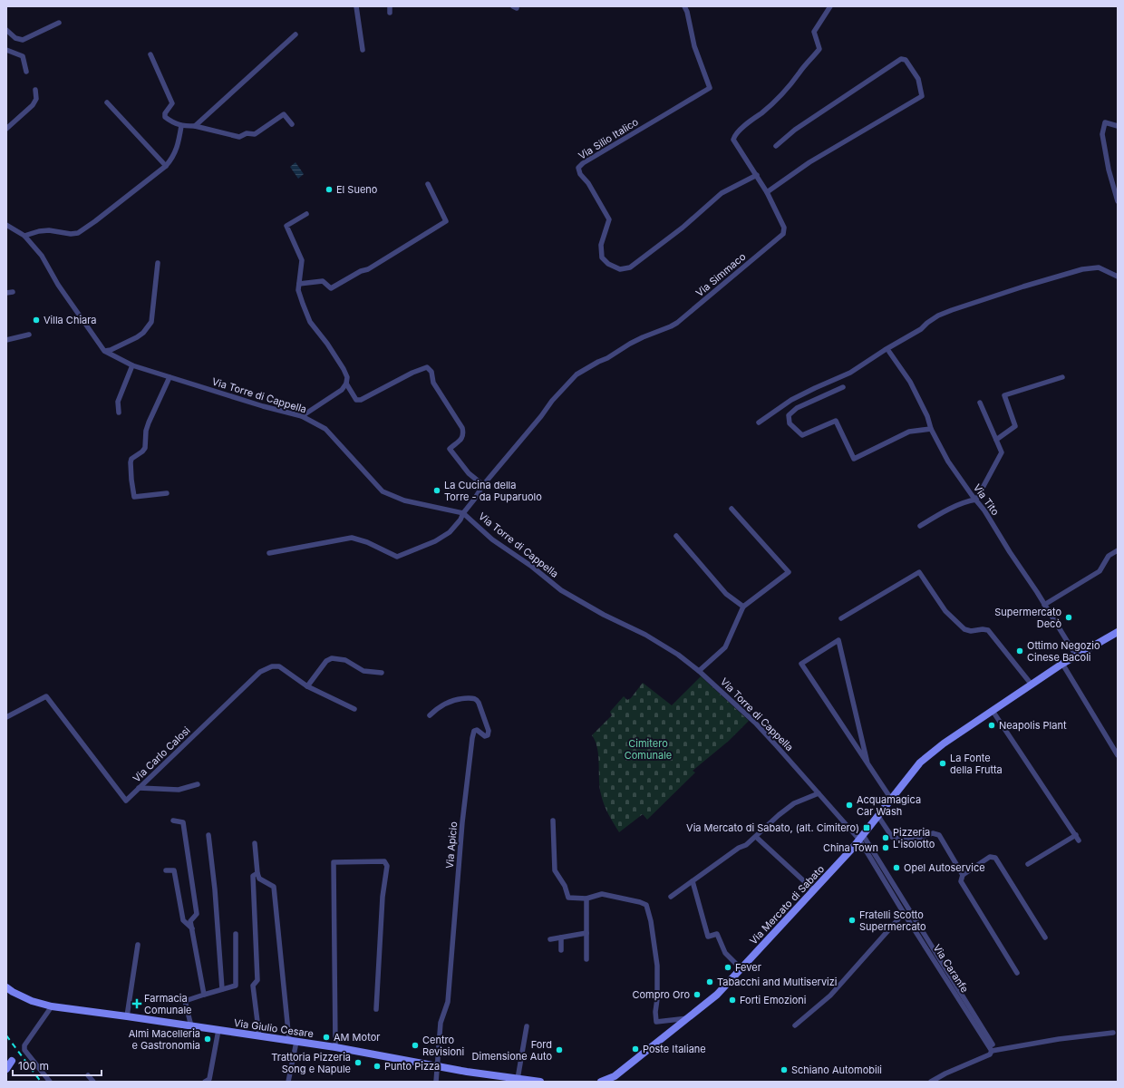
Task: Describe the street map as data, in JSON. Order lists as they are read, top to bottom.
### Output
{
  "streets": {
    "street": [
      "Via Silio Italico",
      "Via Simmaco",
      "Via Torre di Cappella",
      "Via Tito",
      "Via Carlo Calosi",
      "Via Apicio",
      "Via Mercato di Sabato",
      "Via Caranfe",
      "Via Giulio Cesare"
    ]
  },
  "crossings": [
    ["Via Silio Italico", "Via Simmaco"],
    ["Via Simmaco", "Via Torre di Cappella"],
    ["Via Torre di Cappella", "Via Mercato di Sabato"],
    ["Via Torre di Cappella", "Via Caranfe"],
    ["Via Tito", "Via Mercato di Sabato"],
    ["Via Apicio", "Via Giulio Cesare"],
    ["Via Mercato di Sabato", "Via Caranfe"]
  ],
  "parks": ["Cimitero Comunale"],
  "places": {
    "other": [
      "El Sueno",
      "Villa Chiara",
      "La Cucina della Torre - da Puparuolo",
      "Supermercato Decò",
      "Ottimo Negozio Cinese Bacoli",
      "Neapolis Plant",
      "La Fonte della Frutta",
      "Acquamagica Car Wash",
      "Pizzeria L'isolotto",
      "China Town",
      "Opel Autoservice",
      "Fratelli Scotto Supermercato",
      "Fever",
      "Tabacchi and Multiservizi",
      "Compro Oro",
      "Forti Emozioni",
      "AM Motor",
      "Almi Macelleria e Gastronomia",
      "Centro Revisioni",
      "Poste Italiane",
      "Ford Dimensione Auto",
      "Trattoria Pizzeria Song e Napule",
      "Punto Pizza",
      "Schiano Automobili"
    ],
    "transit": ["Via Mercato di Sabato, (alt. Cimitero)"],
    "health": ["Farmacia Comunale"]
  },
  "scale_bar": "100 m"
}
